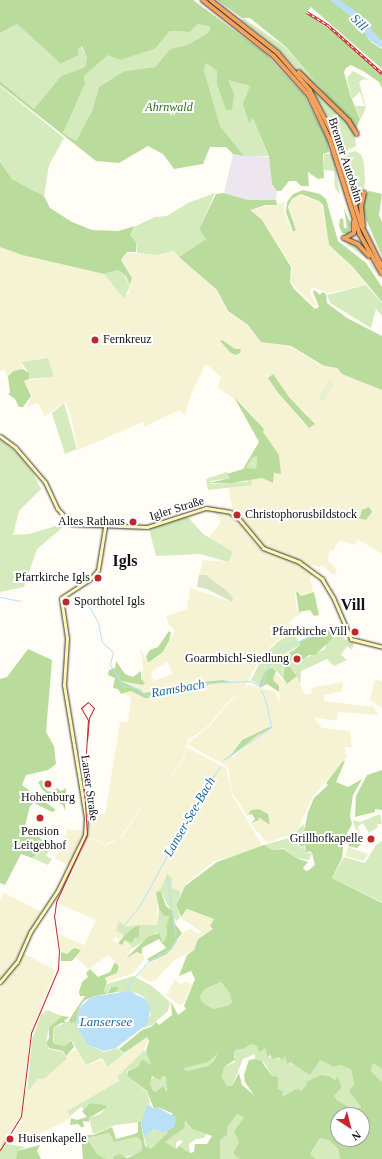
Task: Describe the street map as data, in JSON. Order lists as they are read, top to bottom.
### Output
{
  "streets": {
    "highway": ["Brenner Autobahn"],
    "main road": ["Igler Straße", "Lanser Straße"]
  },
  "crossings": [
    ["Igler Straße", "Lanser Straße"]
  ],
  "districts": ["Igls", "Vill"],
  "water": [
    "Sill",
    "Ramsbach",
    "Lanser-See-Bach",
    "Lansersee"
  ],
  "parks": ["Ahrnwald"],
  "places": [
    "Fernkreuz",
    "Christophorusbildstock",
    "Altes Rathaus",
    "Pfarrkirche Igls",
    "Sporthotel Igls",
    "Pfarrkirche Vill",
    "Goarmbichl-Siedlung",
    "Hohenburg",
    "Pension Leitgebhof",
    "Grillhofkapelle",
    "Huisenkapelle"
  ],
  "north": "bottom right"
}
